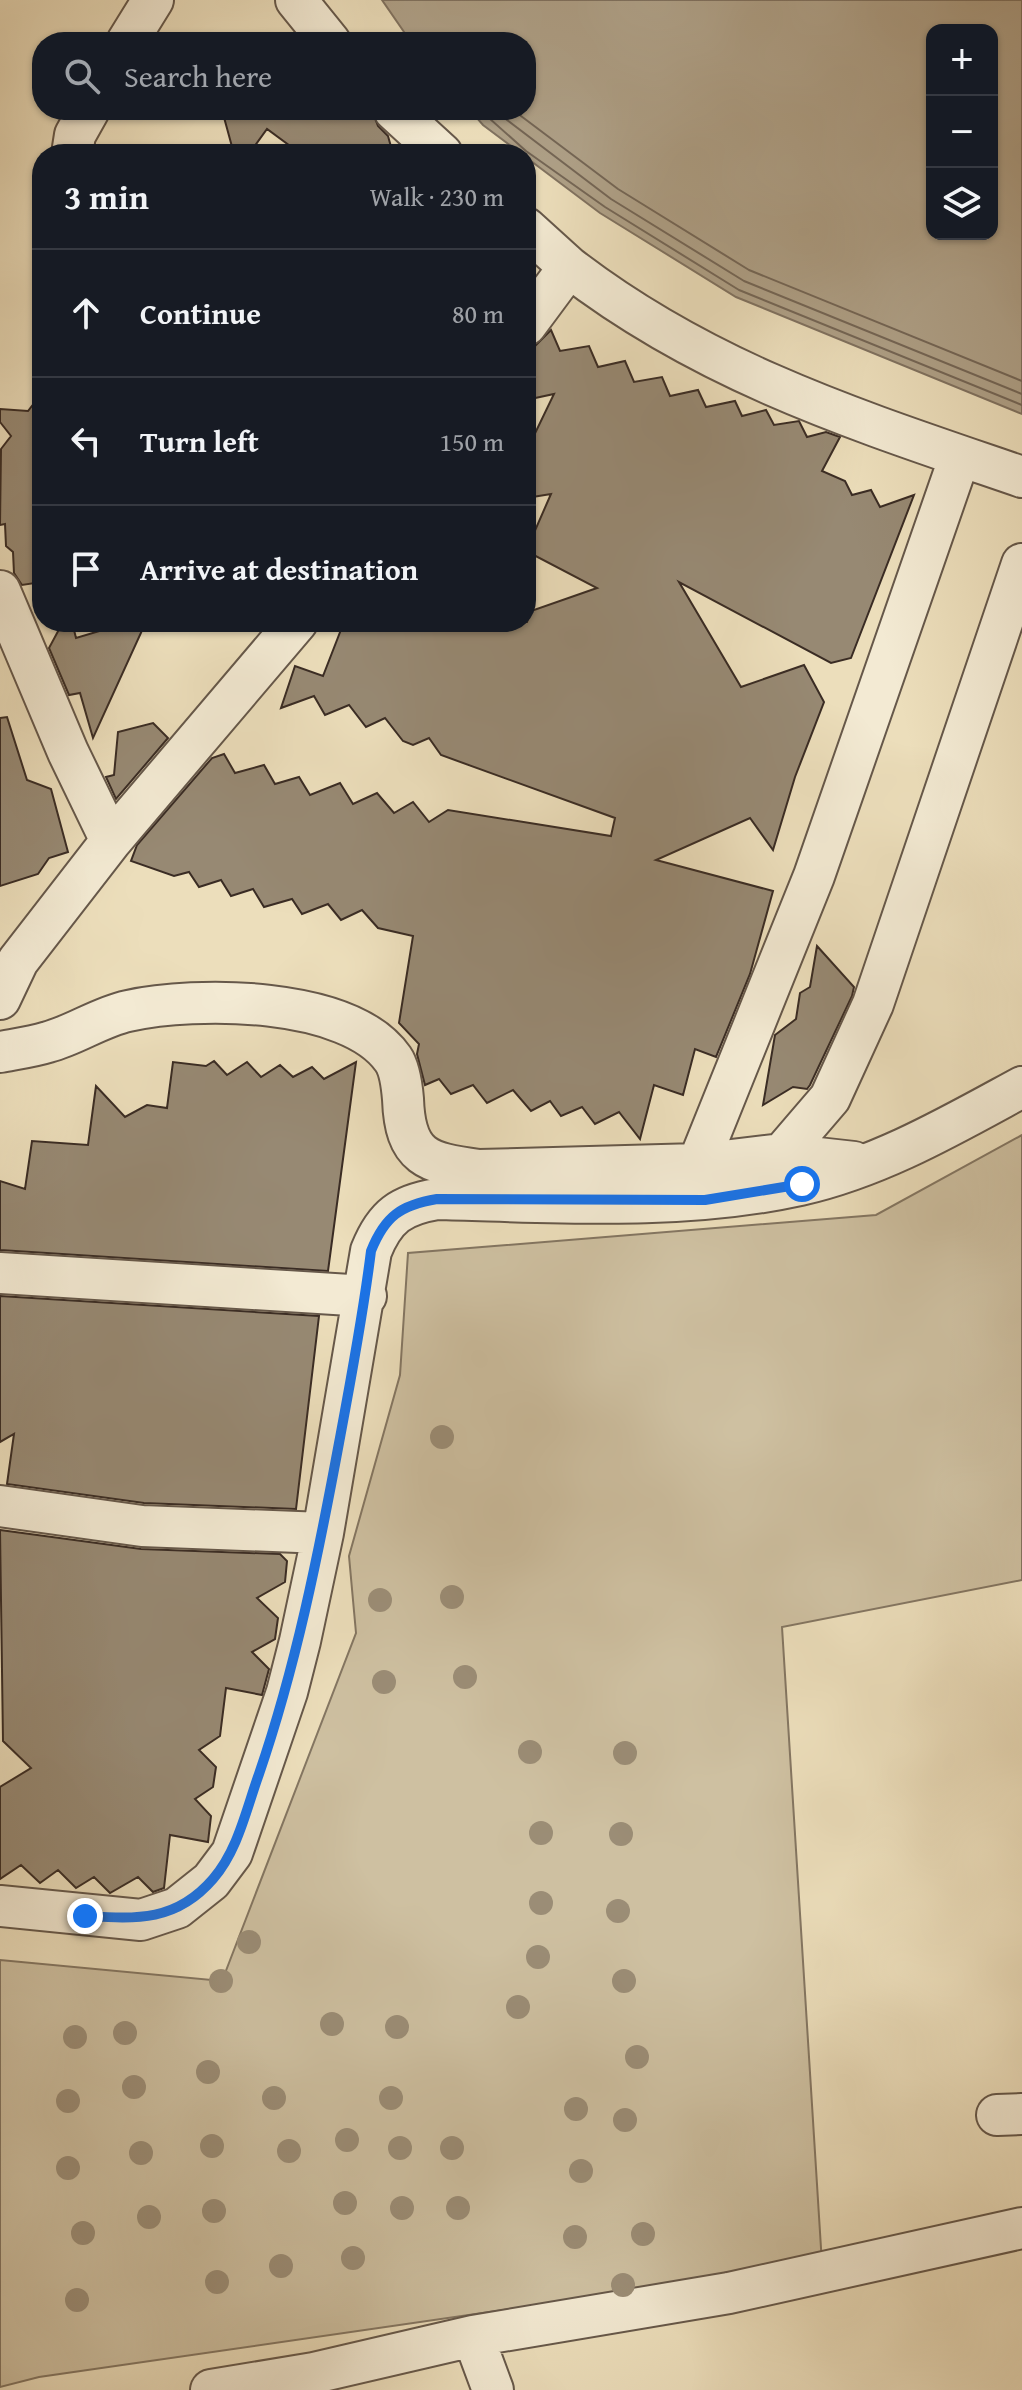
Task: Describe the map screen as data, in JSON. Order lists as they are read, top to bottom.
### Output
{
  "page": {
    "map_buttons": ["+", "−"],
    "search": "Search here",
    "heading": ["3 min", "Walk · 230 m"],
    "list": [
      ["Continue", "80 m"],
      ["Turn left", "150 m"],
      "Arrive at destination"
    ]
  }
}
